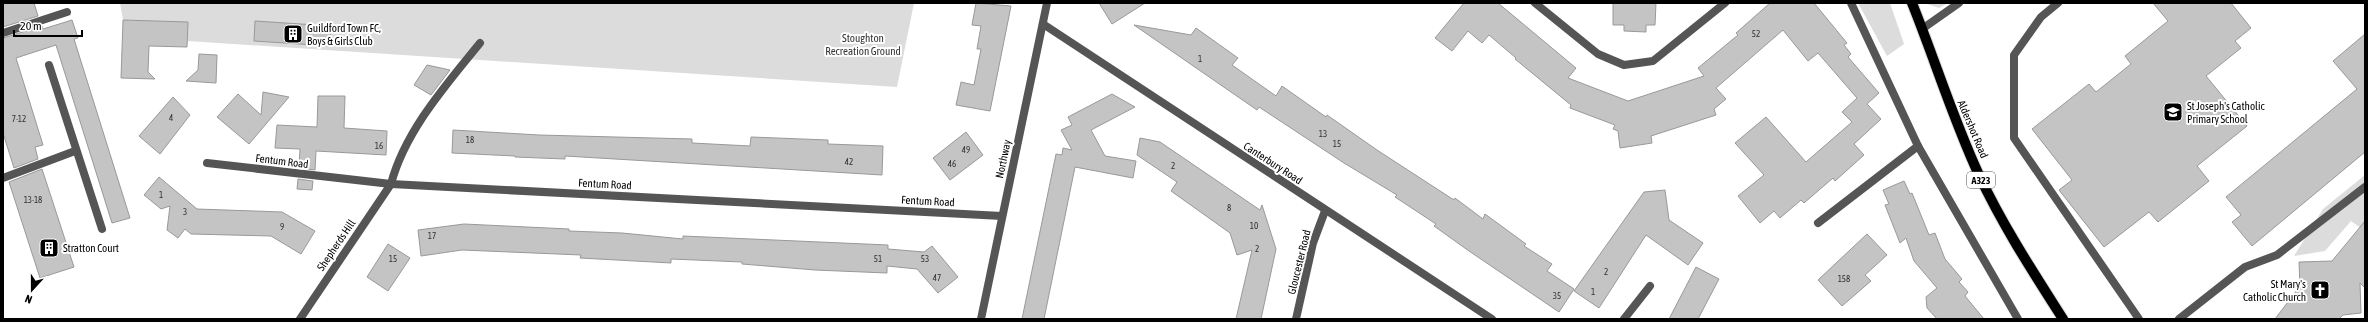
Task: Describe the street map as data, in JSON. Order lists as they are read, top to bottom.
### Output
{
  "streets": {
    "main road": ["Aldershot Road", "A323"],
    "street": [
      "Northway",
      "Fentum Road",
      "Canterbury Road",
      "Shepherds Hill",
      "Gloucester Road"
    ]
  },
  "crossings": [
    ["Northway", "Fentum Road"],
    ["Northway", "Canterbury Road"],
    ["Fentum Road", "Shepherds Hill"],
    ["Canterbury Road", "Gloucester Road"]
  ],
  "parks": ["Stoughton Recreation Ground"],
  "places": {
    "building": ["Guildford Town FC, Boys & Girls Club", "Stratton Court"],
    "school or university": ["St Joseph's Catholic Primary School"],
    "church": ["St Mary's Catholic Church"]
  },
  "house_numbers": [
    "52",
    "1",
    "4",
    "7-12",
    "13",
    "18",
    "15",
    "16",
    "49",
    "42",
    "46",
    "2",
    "1",
    "13-18",
    "8",
    "3",
    "10",
    "9",
    "17",
    "2",
    "15",
    "51",
    "53",
    "2",
    "47",
    "158",
    "1",
    "35"
  ],
  "scale_bar": "20 m",
  "north": "bottom"
}
